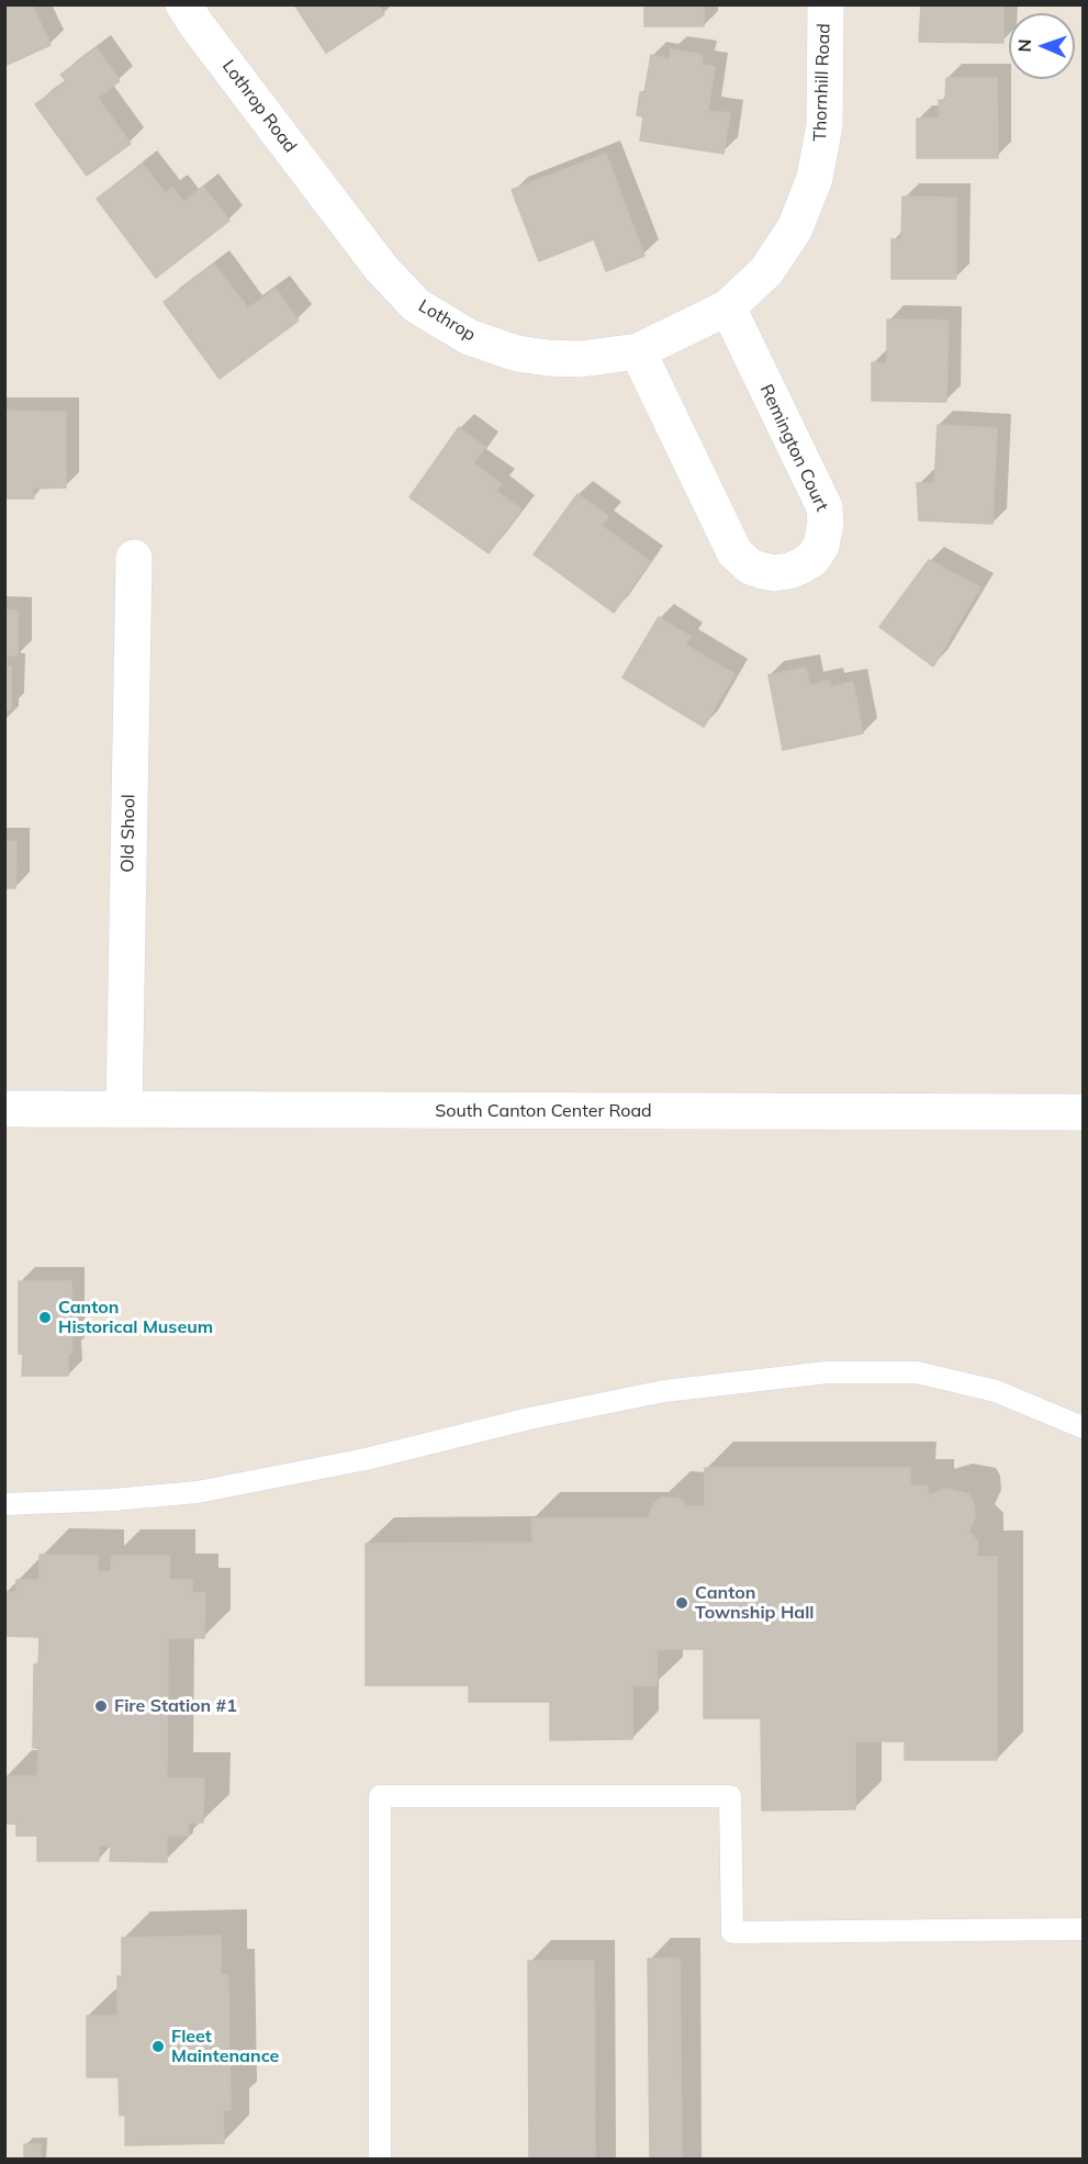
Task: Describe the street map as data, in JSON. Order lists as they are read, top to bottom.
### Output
{
  "streets": {
    "street": [
      "Thornhill Road",
      "Lothrop Road",
      "Lothrop",
      "Remington Court",
      "Old Shool",
      "South Canton Center Road"
    ]
  },
  "crossings": [
    ["Thornhill Road", "Lothrop"],
    ["Thornhill Road", "Remington Court"],
    ["Lothrop Road", "Lothrop"],
    ["Lothrop", "Remington Court"],
    ["Old Shool", "South Canton Center Road"]
  ],
  "places": [
    "Canton Historical Museum",
    "Canton Township Hall",
    "Fire Station #1",
    "Fleet Maintenance"
  ],
  "north": "left"
}
